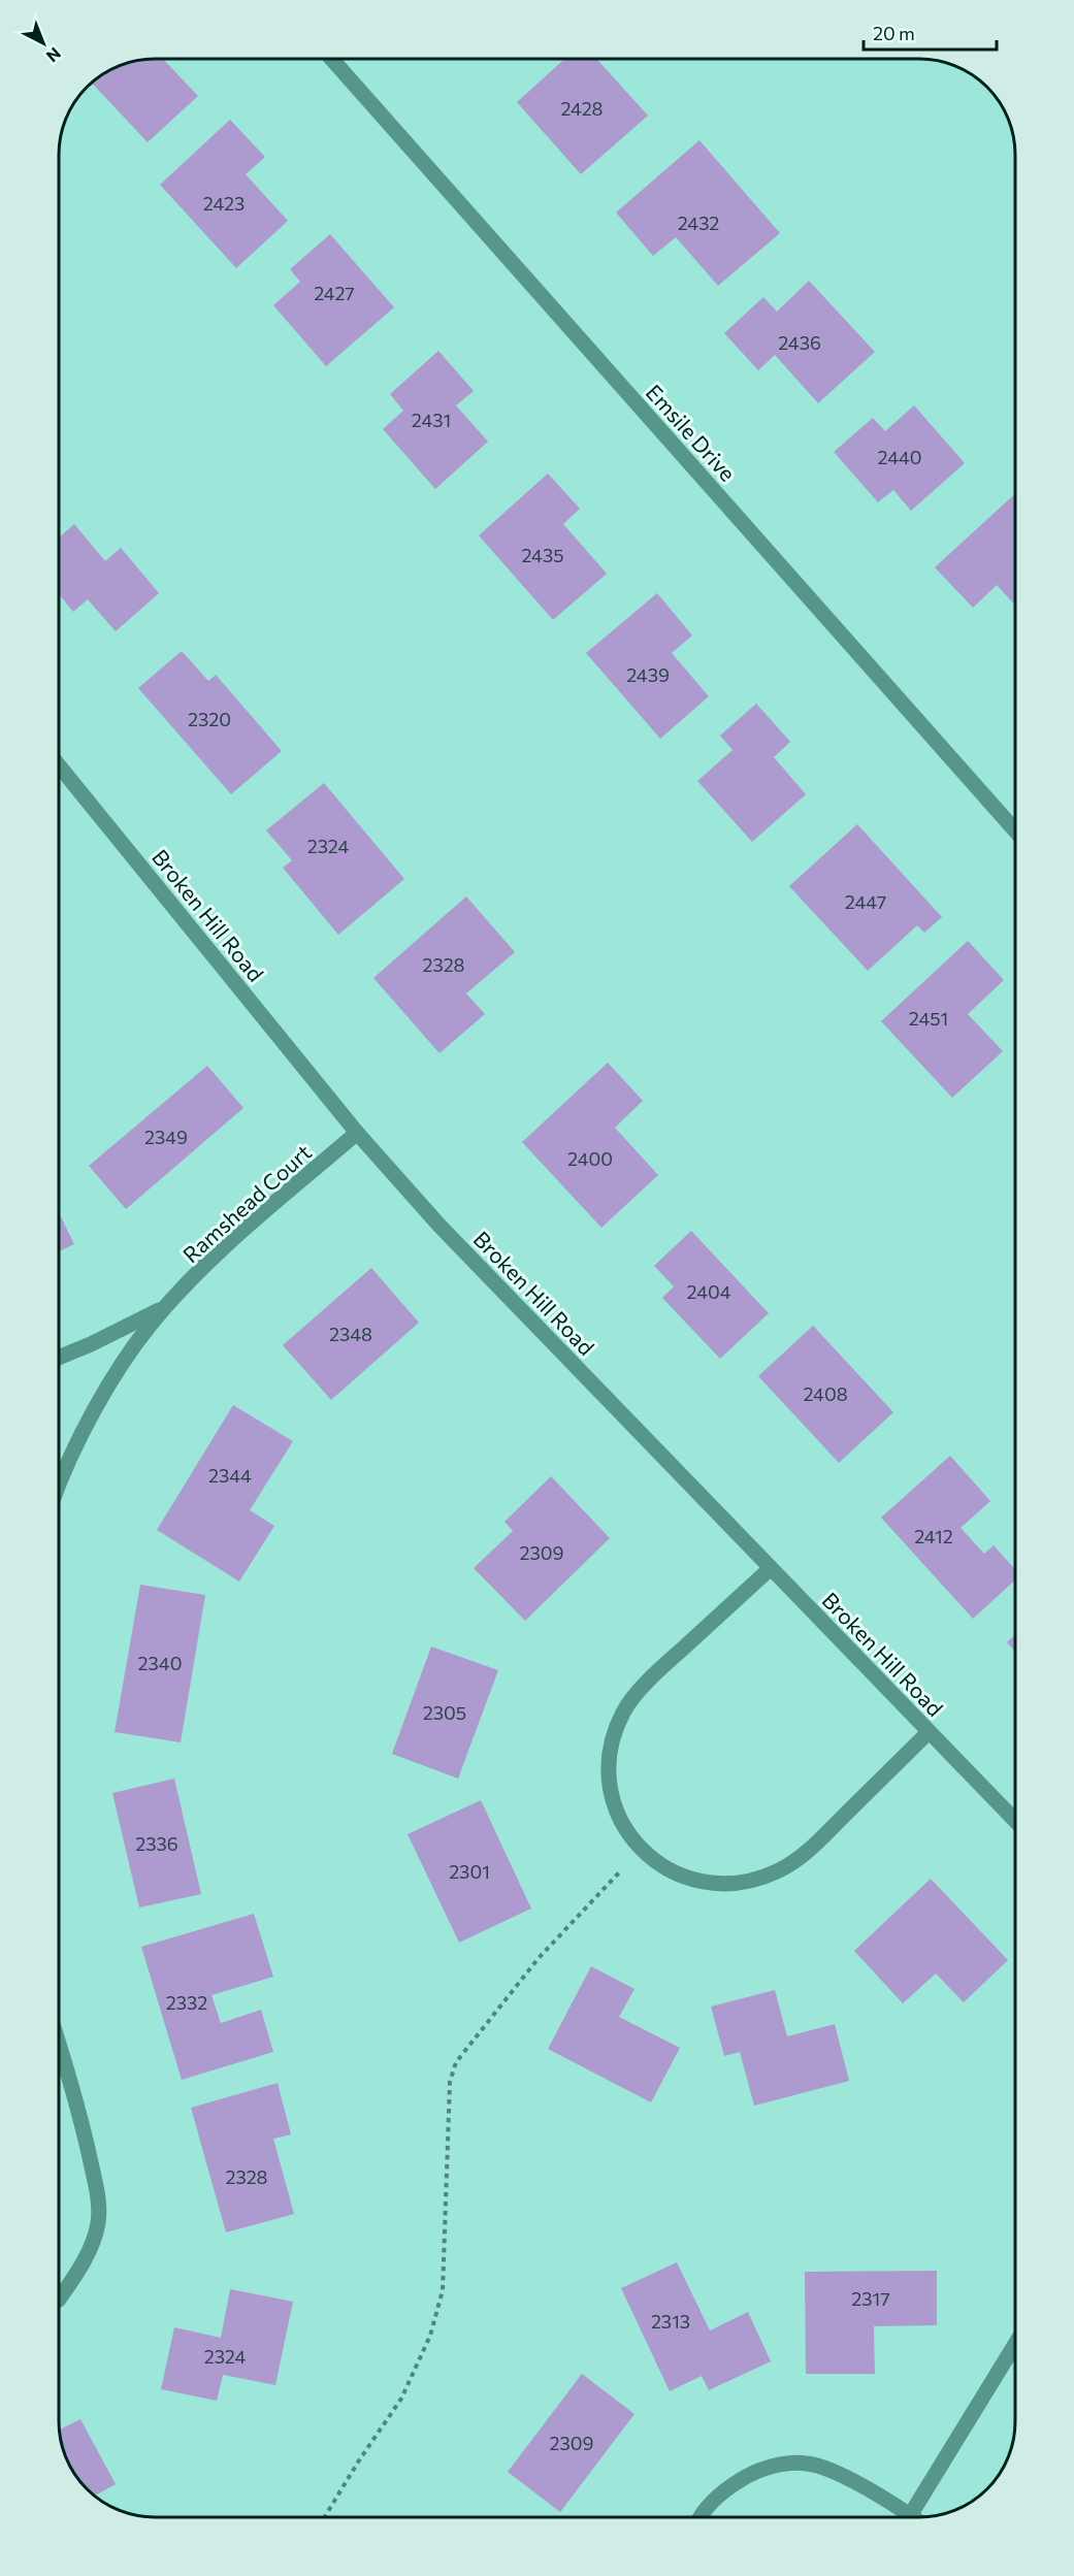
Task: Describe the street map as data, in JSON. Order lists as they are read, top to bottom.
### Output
{
  "streets": {
    "street": ["Emsile Drive", "Broken Hill Road", "Ramshead Court"]
  },
  "crossings": [
    ["Broken Hill Road", "Ramshead Court"]
  ],
  "house_numbers": [
    "2428",
    "2423",
    "2432",
    "2427",
    "2436",
    "2431",
    "2440",
    "2435",
    "2439",
    "2320",
    "2324",
    "2447",
    "2328",
    "2451",
    "2349",
    "2400",
    "2404",
    "2348",
    "2408",
    "2344",
    "2412",
    "2309",
    "2340",
    "2305",
    "2336",
    "2301",
    "2332",
    "2328",
    "2317",
    "2313",
    "2324",
    "2309"
  ],
  "scale_bar": "20 m",
  "north": "bottom right"
}
